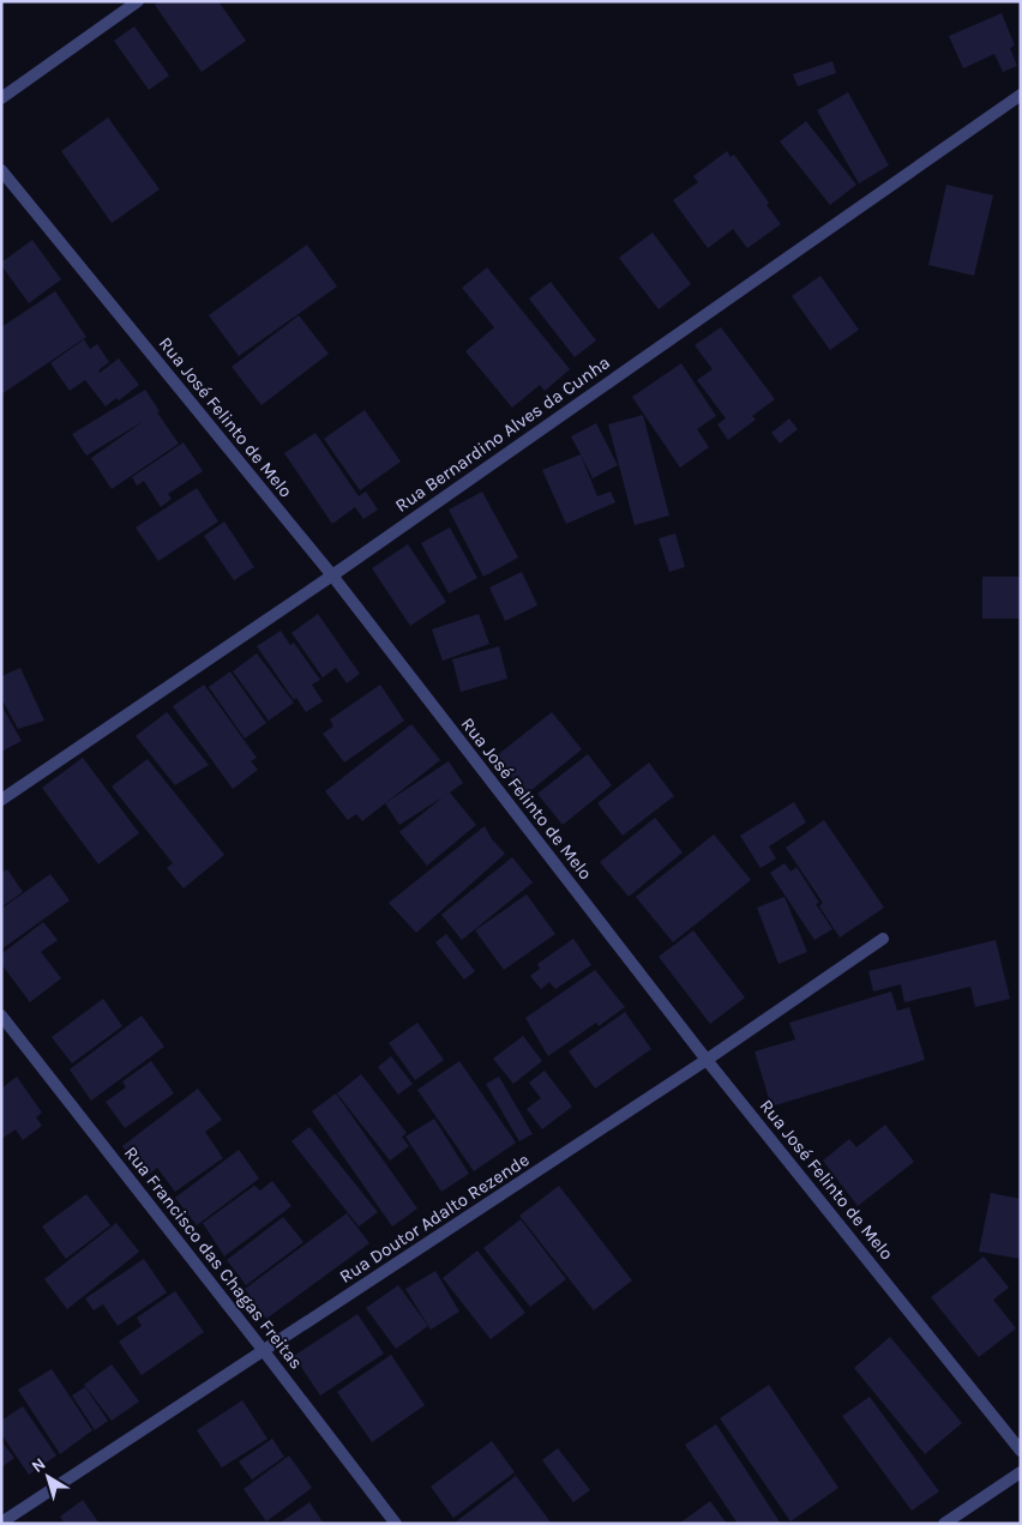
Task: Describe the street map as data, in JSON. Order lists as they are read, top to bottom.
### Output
{
  "streets": {
    "street": [
      "Rua José Felinto de Melo",
      "Rua Bernardino Alves da Cunha",
      "Rua Doutor Adalto Rezende",
      "Rua Francisco das Chagas Freitas"
    ]
  },
  "crossings": [
    ["Rua José Felinto de Melo", "Rua Bernardino Alves da Cunha"],
    ["Rua José Felinto de Melo", "Rua Doutor Adalto Rezende"],
    ["Rua Doutor Adalto Rezende", "Rua Francisco das Chagas Freitas"]
  ],
  "north": "top left"
}
